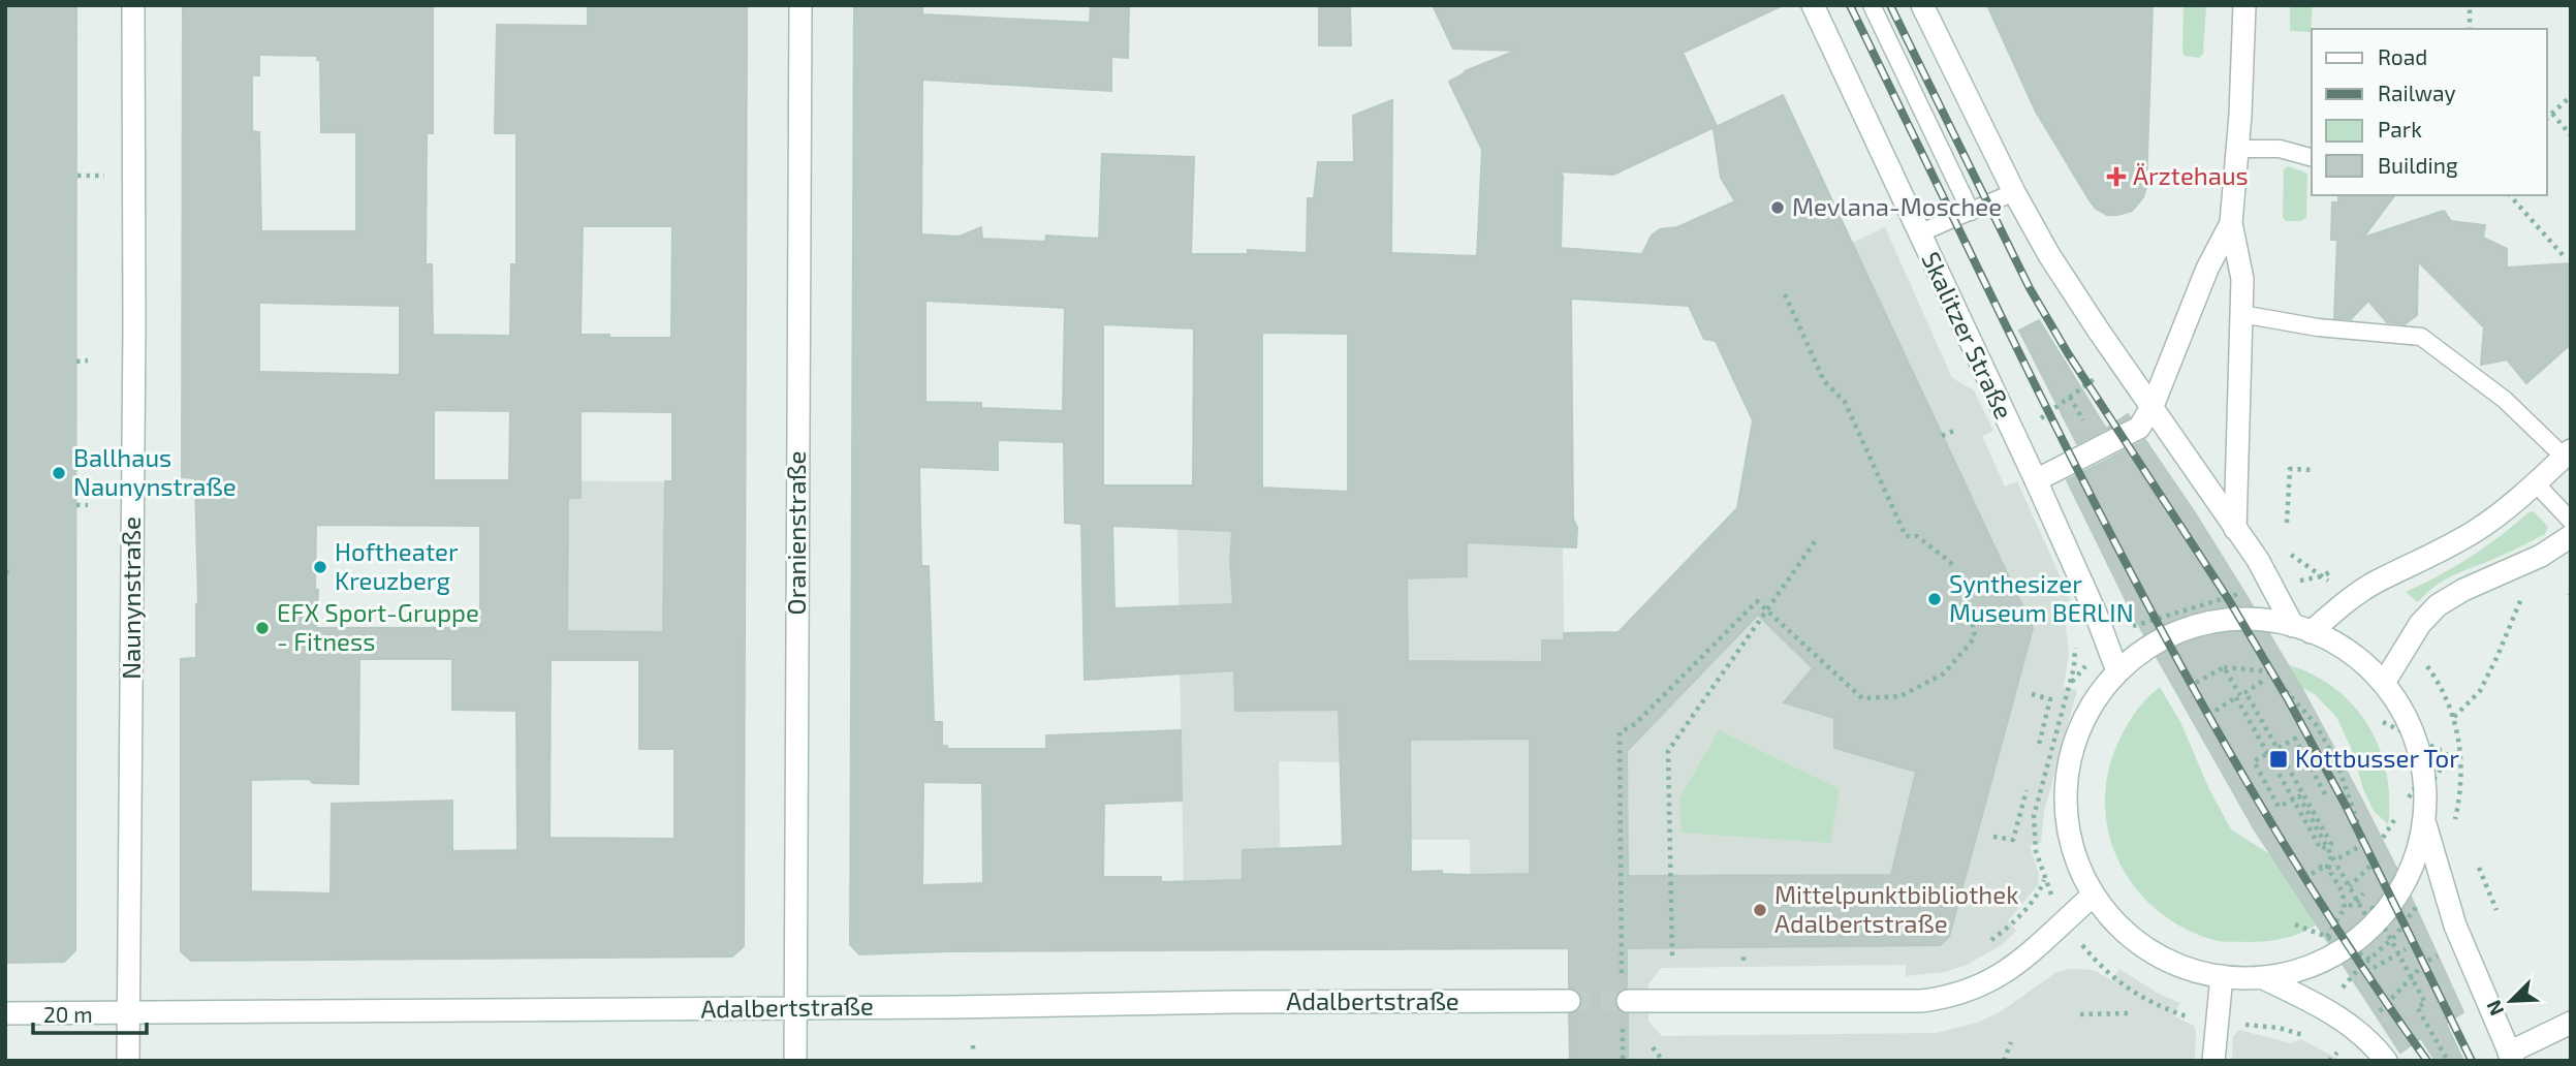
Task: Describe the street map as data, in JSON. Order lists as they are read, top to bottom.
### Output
{
  "streets": {
    "street": [
      "Skalitzer Straße",
      "Oranienstraße",
      "Naunynstraße",
      "Adalbertstraße"
    ]
  },
  "crossings": [
    ["Oranienstraße", "Adalbertstraße"],
    ["Naunynstraße", "Adalbertstraße"]
  ],
  "places": {
    "health": ["Ärztehaus"],
    "other": [
      "Mevlana-Moschee",
      "Ballhaus Naunynstraße",
      "Hoftheater Kreuzberg",
      "Synthesizer Museum BERLIN",
      "EFX Sport-Gruppe - Fitness",
      "Mittelpunktbibliothek Adalbertstraße"
    ],
    "transit": ["Kottbusser Tor"]
  },
  "legend": [
    "Road",
    "Railway",
    "Park",
    "Building"
  ],
  "scale_bar": "20 m",
  "north": "bottom left"
}
